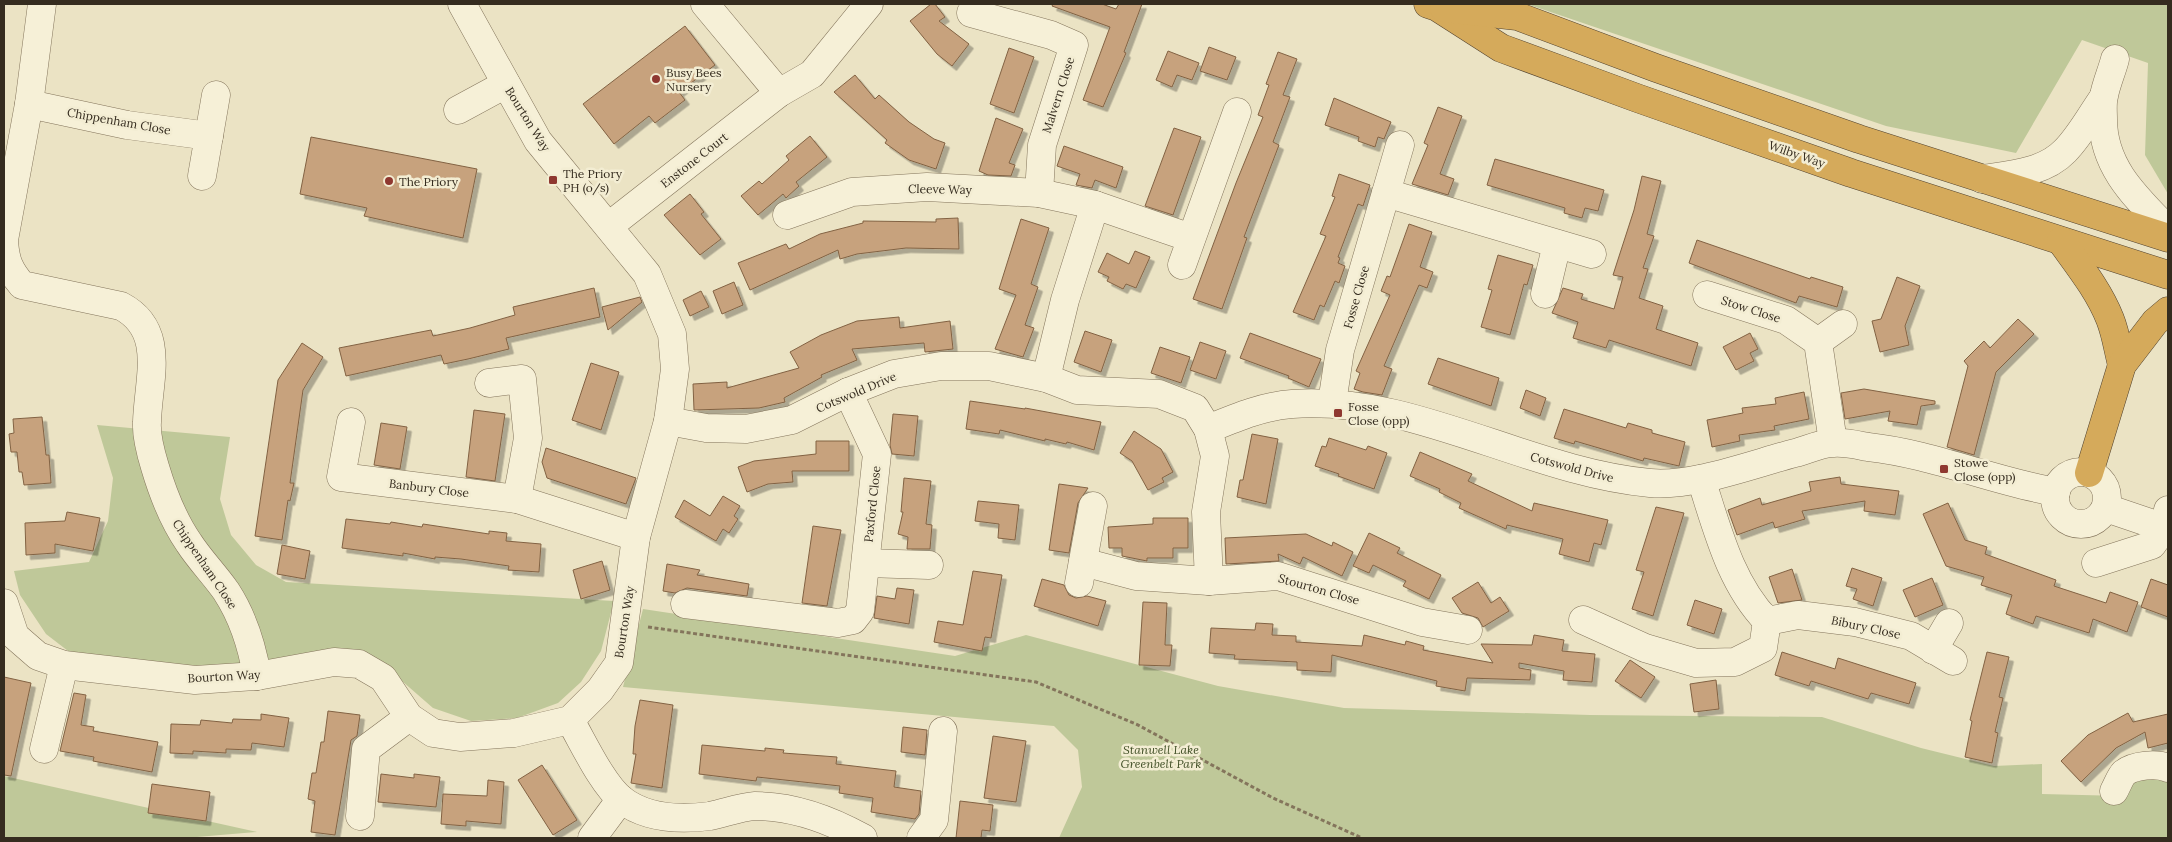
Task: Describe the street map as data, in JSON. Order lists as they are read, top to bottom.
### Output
{
  "streets": {
    "highway": ["Wilby Way"],
    "street": [
      "Malvern Close",
      "Bourton Way",
      "Chippenham Close",
      "Enstone Court",
      "Cleeve Way",
      "Fosse Close",
      "Stow Close",
      "Cotswold Drive",
      "Banbury Close",
      "Paxford Close",
      "Stourton Close",
      "Bibury Close"
    ]
  },
  "crossings": [
    ["Malvern Close", "Cleeve Way"],
    ["Bourton Way", "Chippenham Close"],
    ["Bourton Way", "Enstone Court"],
    ["Bourton Way", "Cotswold Drive"],
    ["Bourton Way", "Banbury Close"],
    ["Fosse Close", "Cotswold Drive"],
    ["Cotswold Drive", "Paxford Close"],
    ["Cotswold Drive", "Stourton Close"]
  ],
  "parks": ["Stanwell Lake Greenbelt Park"],
  "places": {
    "other": ["Busy Bees Nursery", "The Priory"],
    "transit": ["The Priory PH (o/s)", "Fosse Close (opp)", "Stowe Close (opp)"]
  }
}
